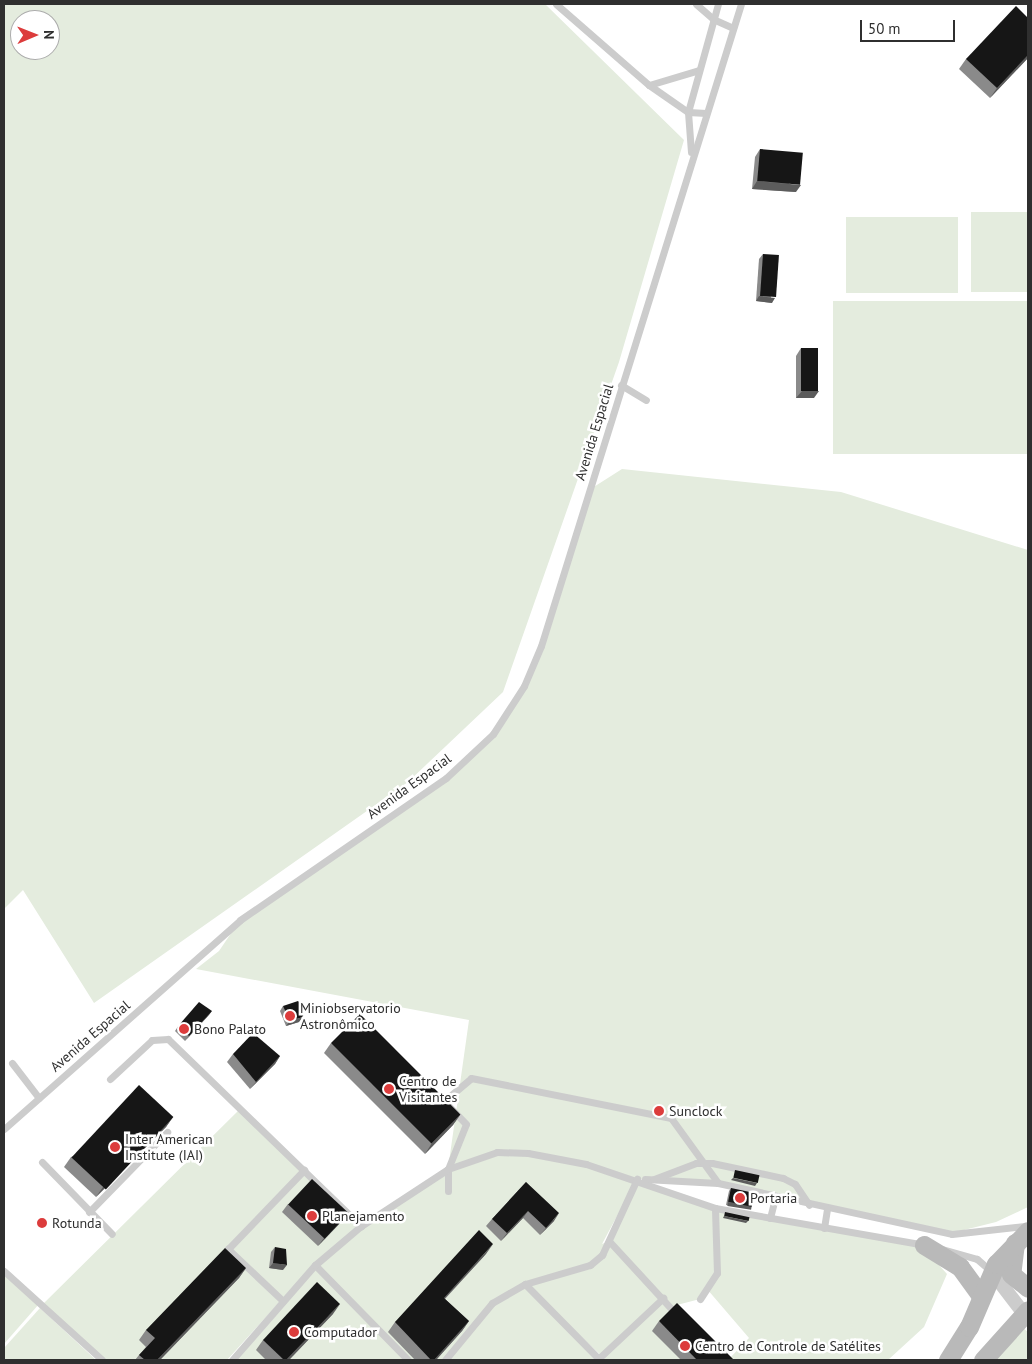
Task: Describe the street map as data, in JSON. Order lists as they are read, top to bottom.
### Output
{
  "streets": {
    "lane": ["Avenida Espacial"]
  },
  "places": [
    "Miniobservatorio Astronômico",
    "Bono Palato",
    "Centro de Visitantes",
    "Sunclock",
    "Inter American Institute (IAI)",
    "Portaria",
    "Planejamento",
    "Rotunda",
    "Computador",
    "Centro de Controle de Satélites"
  ],
  "scale_bar": "50 m",
  "north": "right"
}
